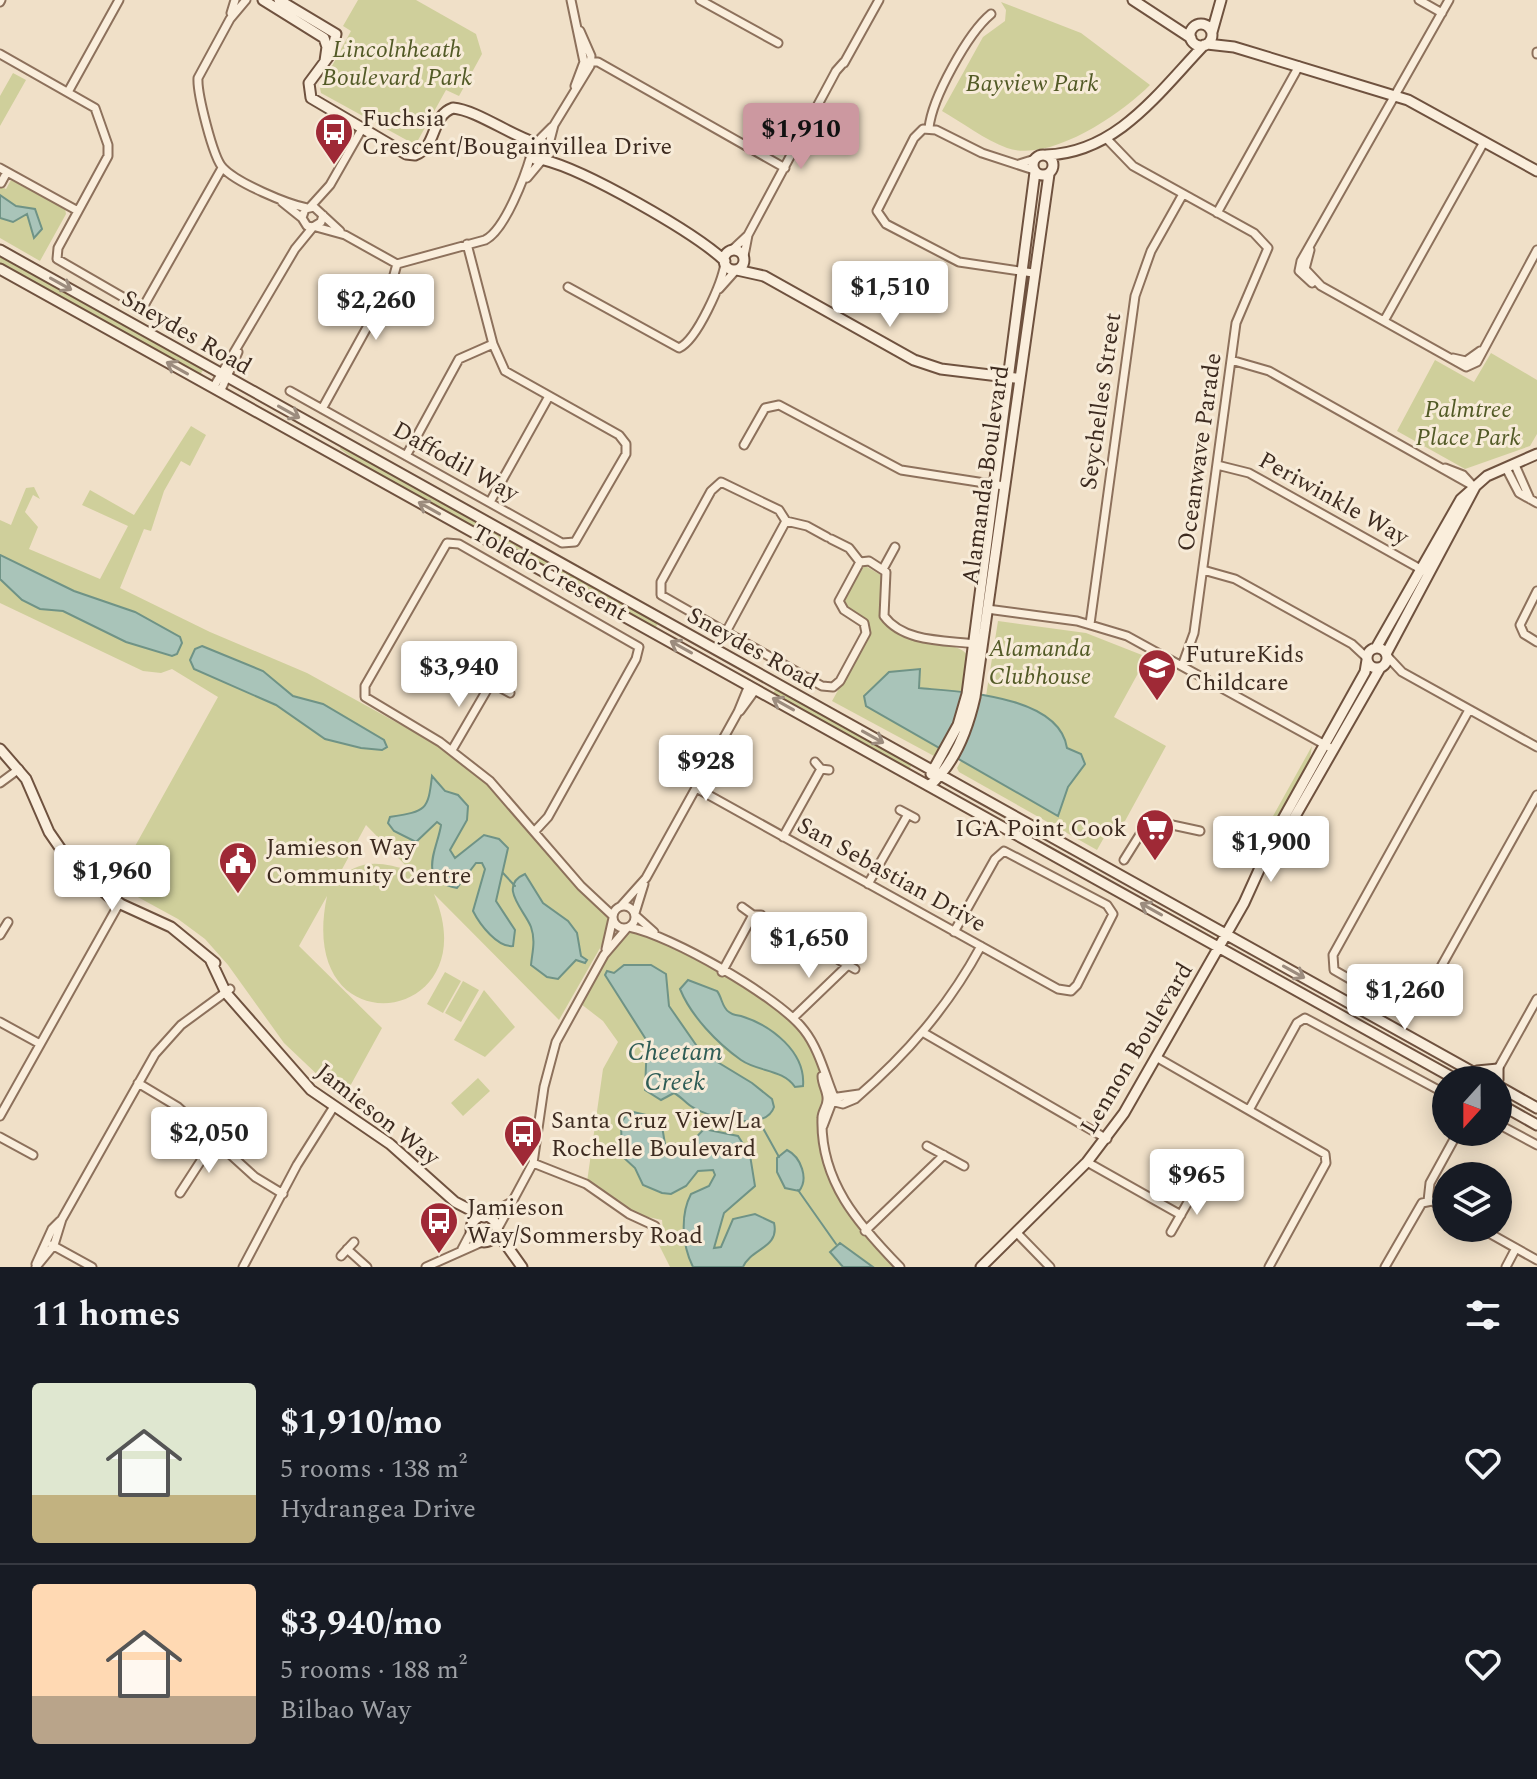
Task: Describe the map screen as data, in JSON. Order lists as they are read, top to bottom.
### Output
{
  "streets": {
    "street": [
      "Sneydes Road",
      "Seychelles Street",
      "Oceanwave Parade",
      "Daffodil Way",
      "Alamanda Boulevard",
      "Periwinkle Way",
      "Toledo Crescent",
      "San Sebastian Drive",
      "Lennon Boulevard",
      "Jamieson Way"
    ]
  },
  "crossings": [
    ["Sneydes Road", "Alamanda Boulevard"],
    ["Sneydes Road", "Lennon Boulevard"],
    ["Oceanwave Parade", "Periwinkle Way"]
  ],
  "water": ["Cheetam Creek"],
  "parks": [
    "Lincolnheath Boulevard Park",
    "Bayview Park",
    "Palmtree Place Park",
    "Alamanda Clubhouse"
  ],
  "places": {
    "bus stop": ["Fuchsia Crescent/Bougainvillea Drive", "Santa Cruz View/La Rochelle Boulevard", "Jamieson Way/Sommersby Road"],
    "school or university": ["FutureKids Childcare"],
    "supermarket": ["IGA Point Cook"],
    "public building": ["Jamieson Way Community Centre"]
  },
  "north": "bottom",
  "page": {
    "price": [
      "$1,910",
      "$1,510",
      "$2,260",
      "$3,940",
      "$928",
      "$1,900",
      "$1,960",
      "$1,650",
      "$1,260",
      "$2,050",
      "$965"
    ],
    "heading": "11 homes",
    "list": [
      {
        "name": "$1,910/mo",
        "note": "5 rooms · 138 m² · Hydrangea Drive"
      },
      {
        "name": "$3,940/mo",
        "note": "5 rooms · 188 m² · Bilbao Way"
      }
    ]
  }
}
